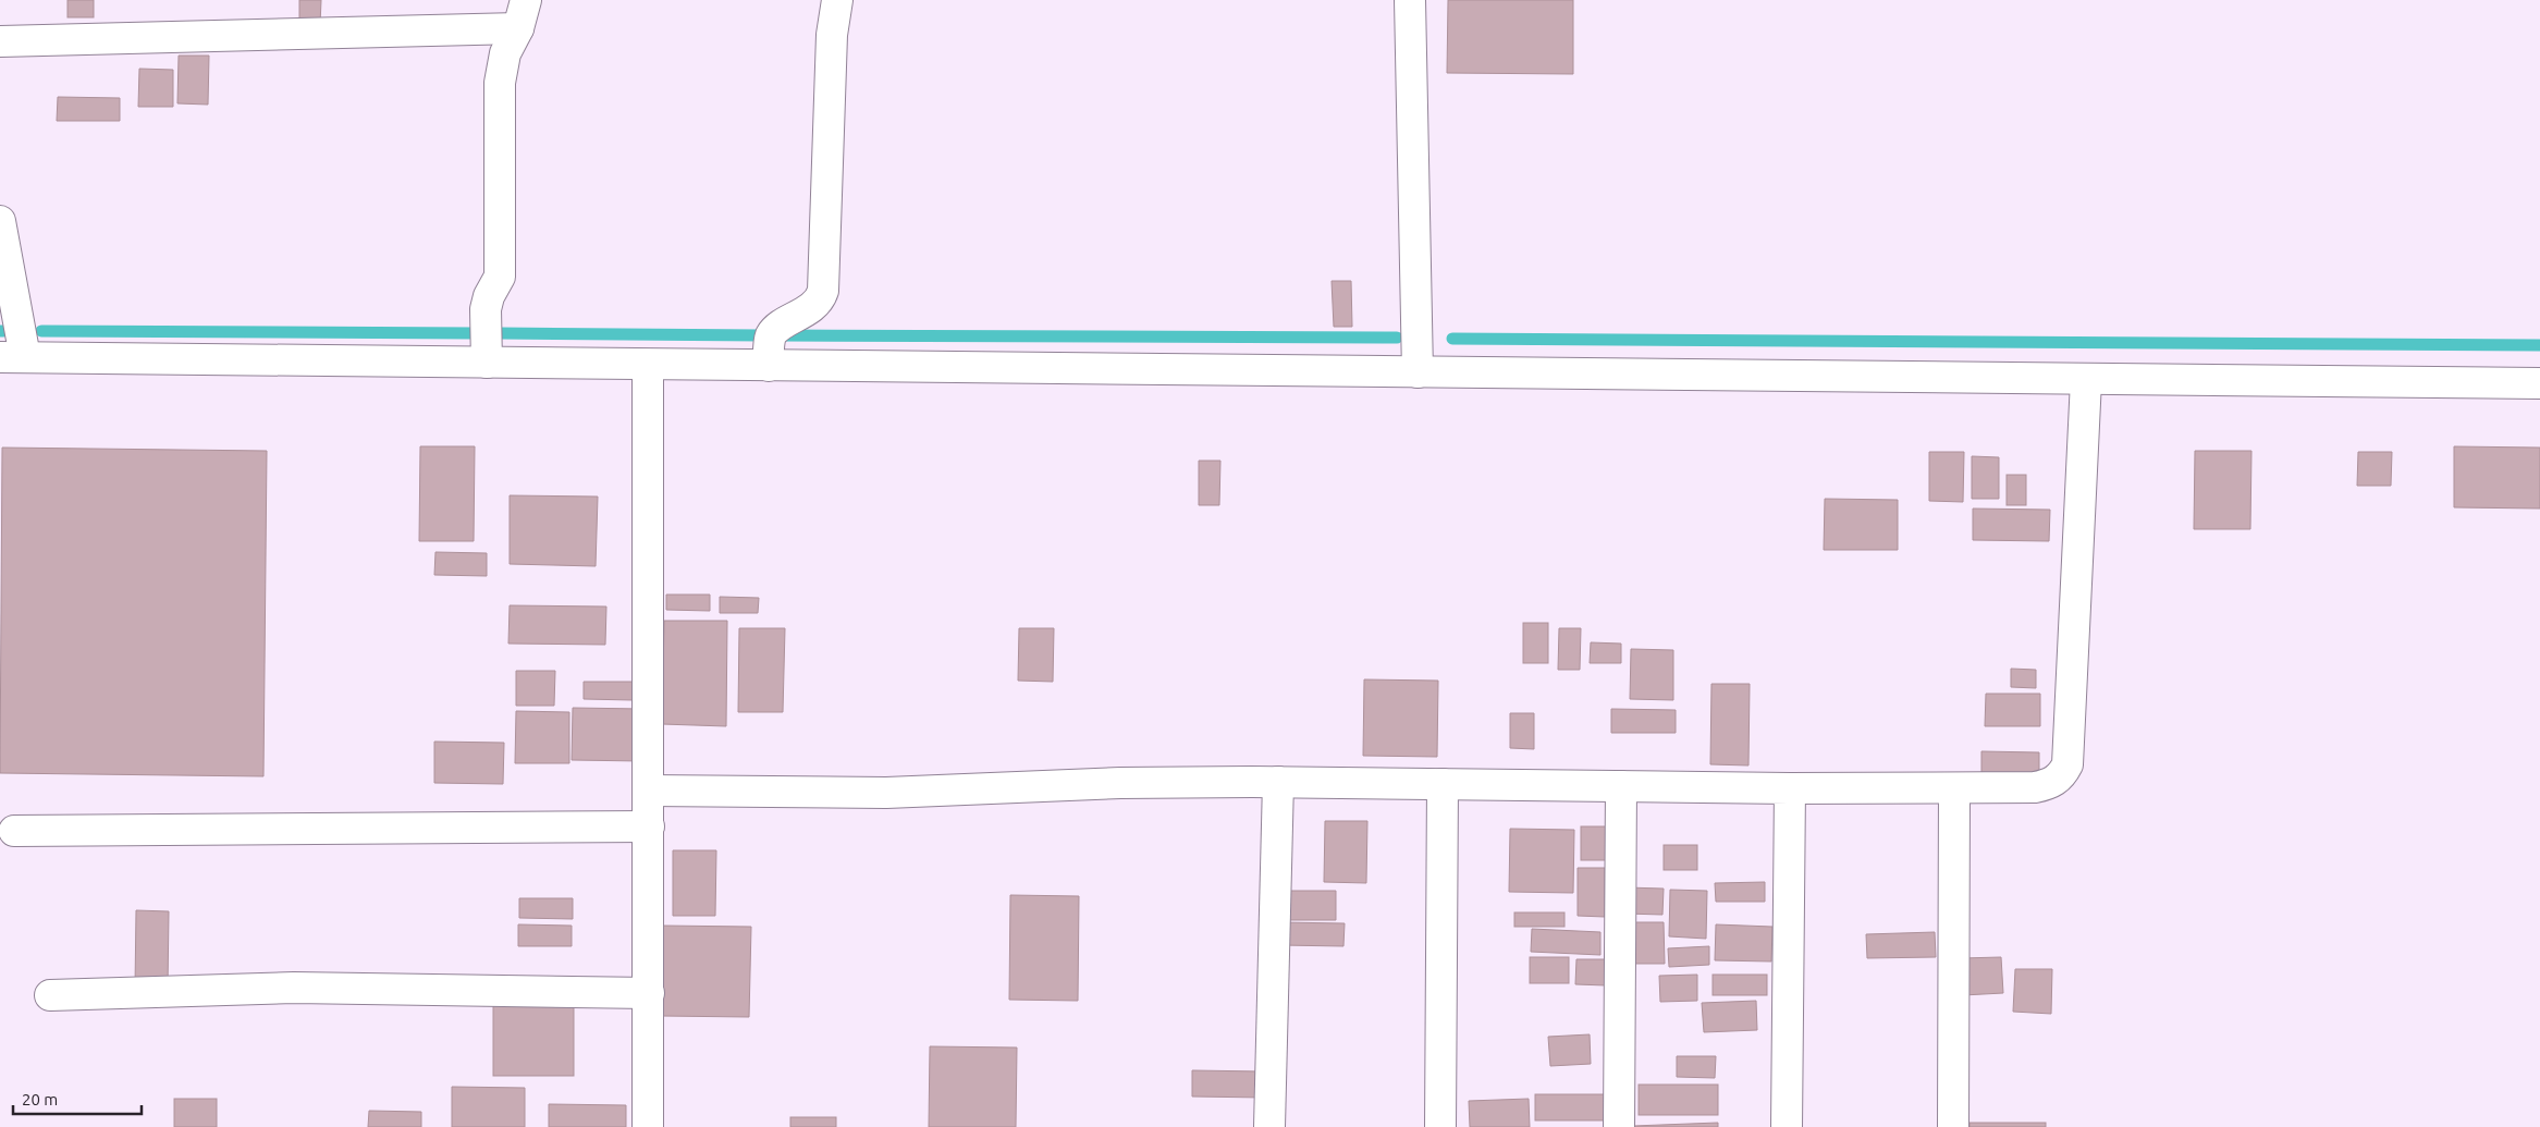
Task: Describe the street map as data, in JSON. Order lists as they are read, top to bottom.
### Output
{
  "scale_bar": "20 m"
}
